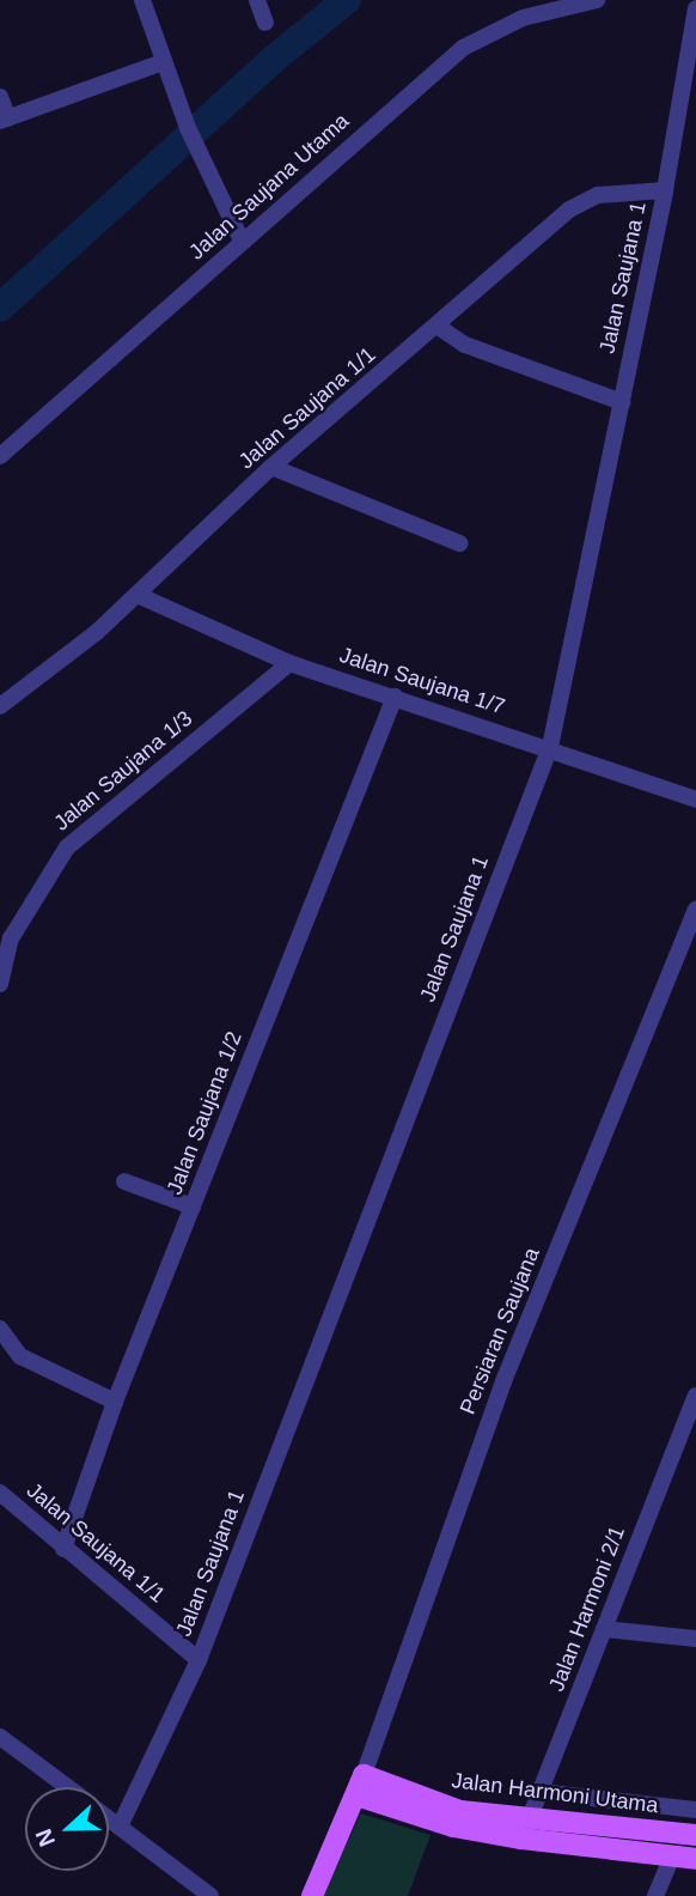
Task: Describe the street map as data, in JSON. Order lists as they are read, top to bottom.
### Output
{
  "streets": {
    "main road": ["Jalan Harmoni Utama"],
    "street": [
      "Jalan Saujana Utama",
      "Jalan Saujana 1",
      "Jalan Saujana 1/1",
      "Jalan Saujana 1/7",
      "Jalan Saujana 1/3",
      "Jalan Saujana 1/2",
      "Persiaran Saujana",
      "Jalan Harmoni 2/1"
    ]
  },
  "crossings": [
    ["Jalan Saujana 1", "Jalan Saujana 1/1"],
    ["Jalan Saujana 1", "Jalan Saujana 1/7"],
    ["Jalan Saujana 1/1", "Jalan Saujana 1/7"],
    ["Jalan Saujana 1/1", "Jalan Saujana 1/2"],
    ["Jalan Saujana 1/7", "Jalan Saujana 1/3"],
    ["Jalan Saujana 1/7", "Jalan Saujana 1/2"],
    ["Persiaran Saujana", "Jalan Harmoni Utama"],
    ["Jalan Harmoni 2/1", "Jalan Harmoni Utama"]
  ],
  "north": "left"
}
